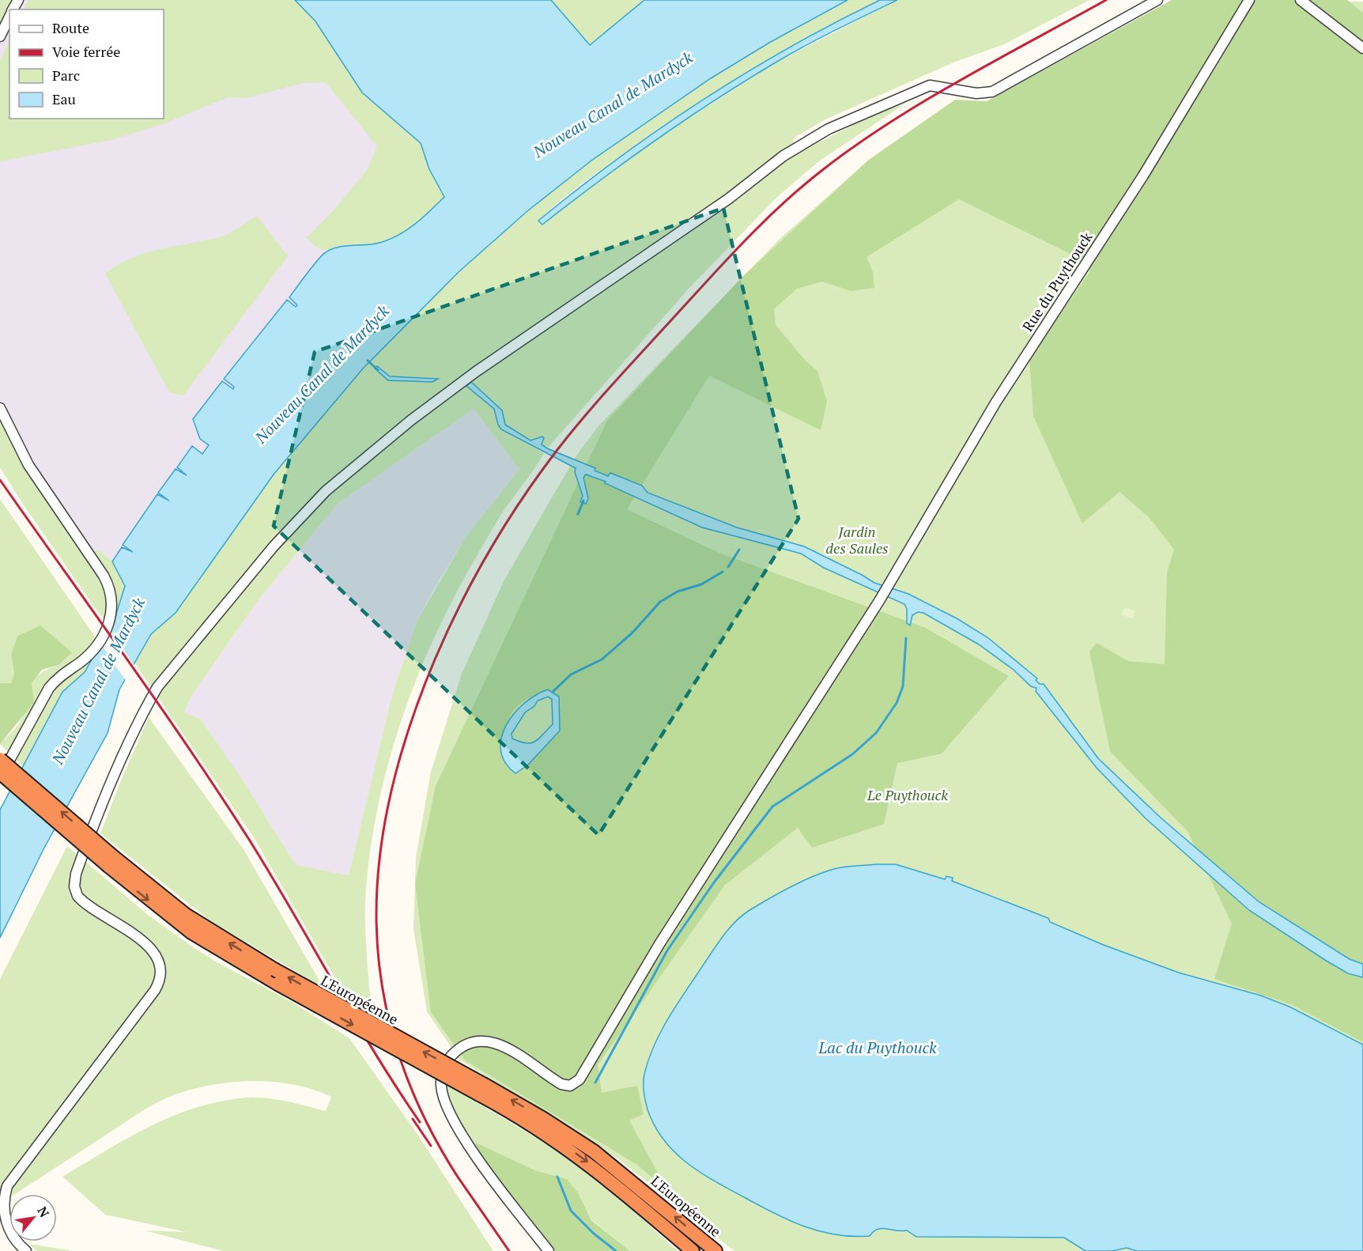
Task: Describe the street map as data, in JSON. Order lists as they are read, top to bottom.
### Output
{
  "streets": {
    "highway": ["L'Européenne"],
    "street": ["Rue du Puythouck"]
  },
  "water": ["Nouveau Canal de Mardyck", "Lac du Puythouck"],
  "parks": ["Jardin des Saules", "Le Puythouck"],
  "legend": [
    "Route",
    "Voie ferrée",
    "Parc",
    "Eau"
  ],
  "north": "top right"
}
